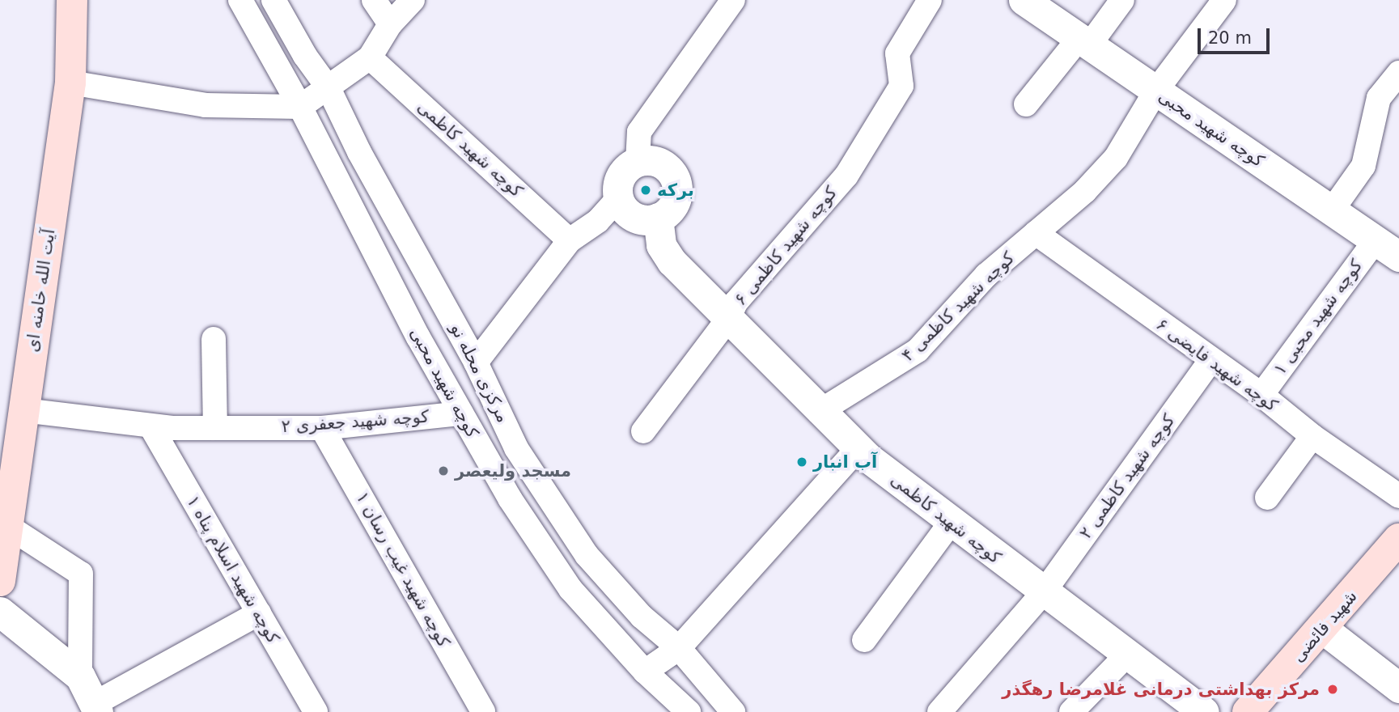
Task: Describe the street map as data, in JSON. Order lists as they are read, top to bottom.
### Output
{
  "streets": {
    "main road": ["آیت الله خامنه ای", "شهید فائضی"],
    "street": [
      "کوچه شهید محبی",
      "کوچه شهید کاظمی",
      "کوچه شهید کاظمی ۶",
      "کوچه شهید کاظمی ۴",
      "کوچه شهید محبی ۱",
      "کوچه شهید فایضی ۶",
      "مرکزی محله نو",
      "کوچه شهید جعفری ۲",
      "کوچه شهید کاظمی ۲",
      "کوچه شهید اسلام پناه ۱",
      "کوچه شهید غیب رسان ۱"
    ]
  },
  "crossings": [
    ["کوچه شهید محبی", "کوچه شهید کاظمی ۴"],
    ["کوچه شهید محبی", "کوچه شهید محبی ۱"],
    ["کوچه شهید محبی", "کوچه شهید جعفری ۲"],
    ["کوچه شهید کاظمی", "کوچه شهید کاظمی ۶"],
    ["کوچه شهید کاظمی", "کوچه شهید کاظمی ۴"],
    ["کوچه شهید کاظمی", "کوچه شهید کاظمی ۲"],
    ["آیت الله خامنه ای", "کوچه شهید جعفری ۲"],
    ["کوچه شهید کاظمی ۴", "کوچه شهید فایضی ۶"],
    ["کوچه شهید محبی ۱", "کوچه شهید فایضی ۶"],
    ["کوچه شهید فایضی ۶", "کوچه شهید کاظمی ۲"],
    ["کوچه شهید جعفری ۲", "کوچه شهید اسلام پناه ۱"],
    ["کوچه شهید جعفری ۲", "کوچه شهید غیب رسان ۱"]
  ],
  "places": [
    "برکه",
    "آب انبار",
    "مسجد ولیعصر",
    "مرکز بهداشتی درمانی غلامرضا رهگذر"
  ],
  "scale_bar": "20 m"
}
